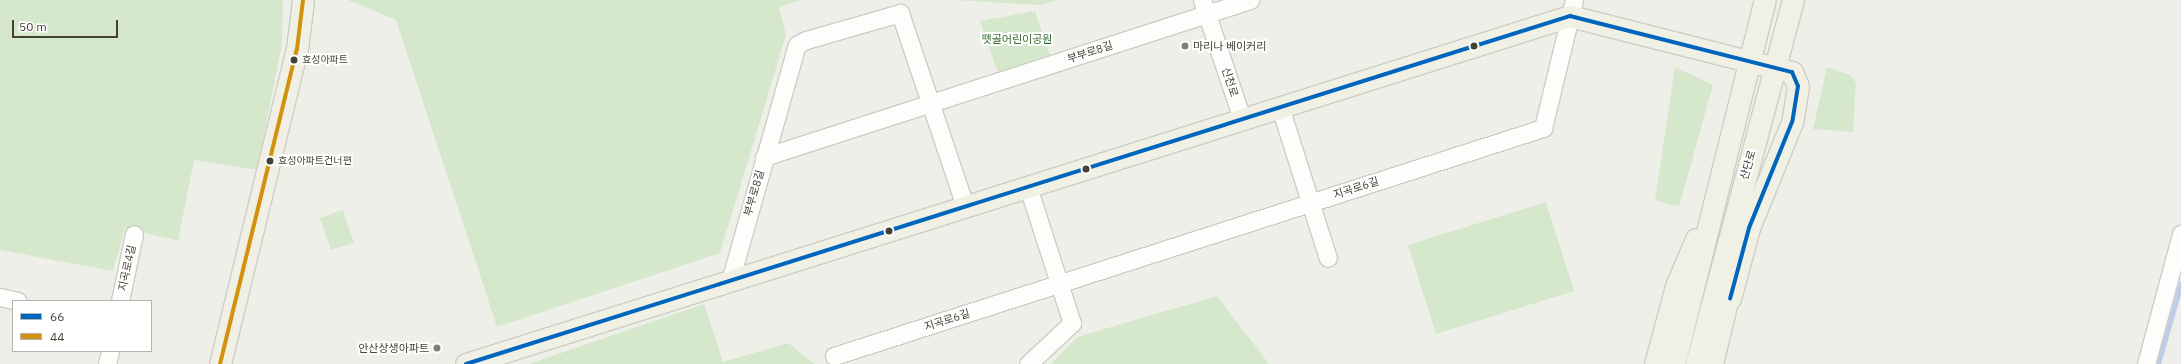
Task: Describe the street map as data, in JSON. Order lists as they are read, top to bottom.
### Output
{
  "streets": {
    "main road": ["산단로"],
    "street": [
      "부부로8길",
      "신천로",
      "지곡로6길",
      "지곡로4길"
    ]
  },
  "crossings": [
    ["부부로8길", "신천로"]
  ],
  "parks": ["뗏골어린이공원"],
  "places": [
    "마리나 베이커리",
    "효성아파트",
    "효성아파트건너편",
    "안산상생아파트"
  ],
  "lines": ["transit line 44", "transit line 66"],
  "legend": ["66", "44"],
  "scale_bar": "50 m"
}
